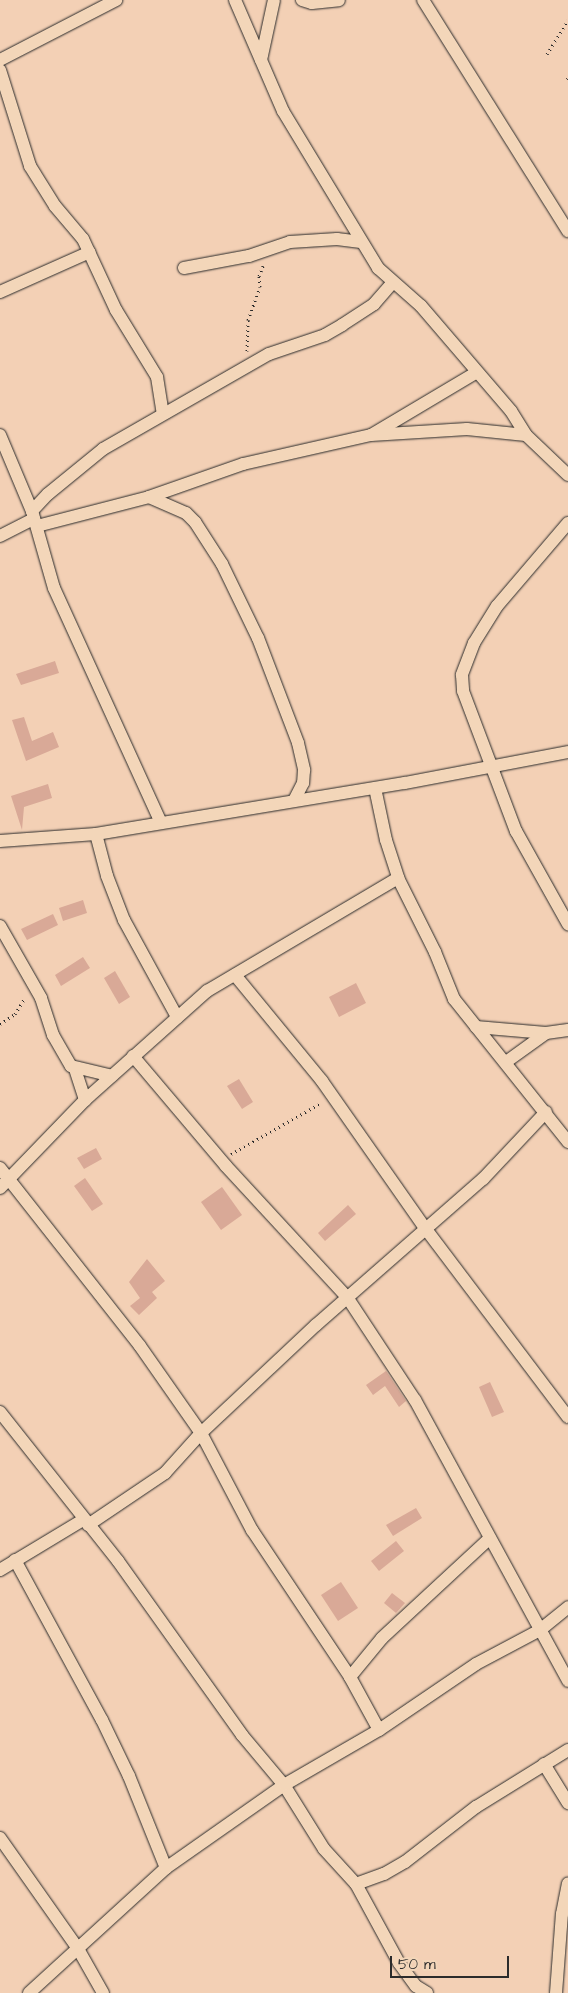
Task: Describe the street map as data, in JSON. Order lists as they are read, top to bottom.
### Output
{
  "scale_bar": "50 m"
}
